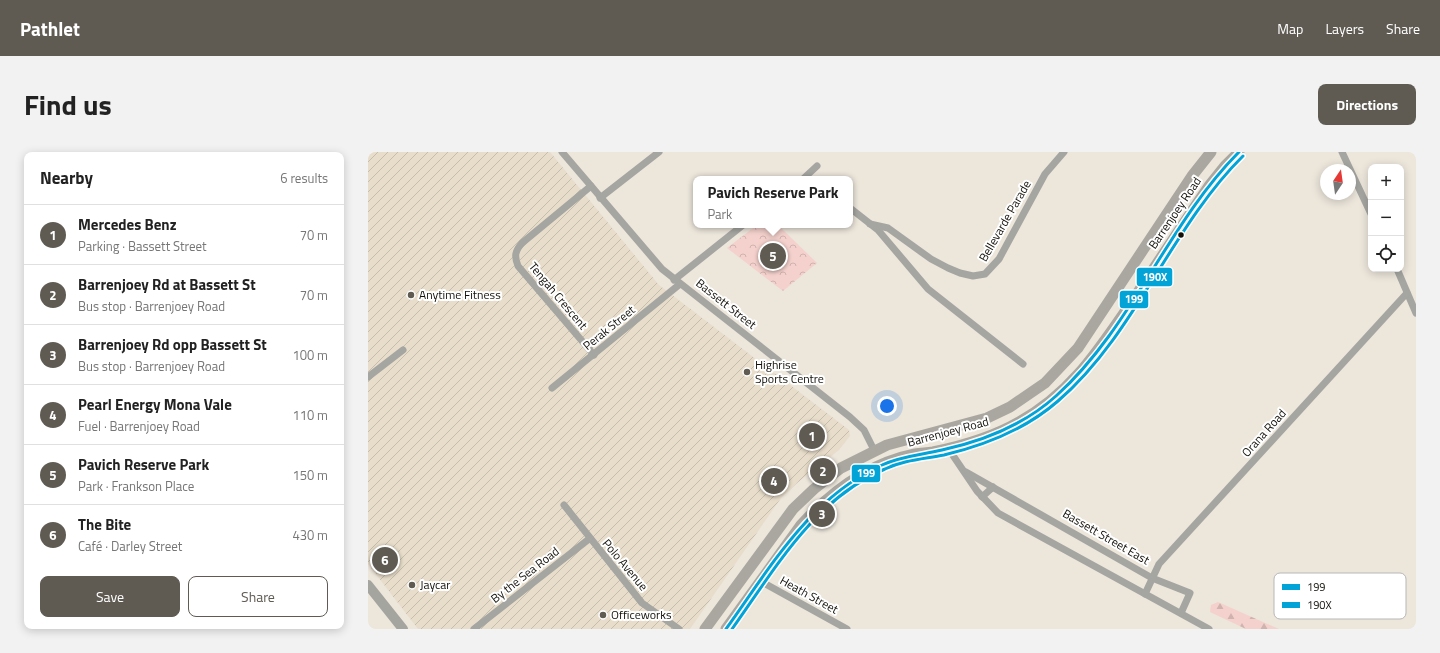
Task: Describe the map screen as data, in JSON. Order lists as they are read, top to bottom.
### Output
{
  "streets": {
    "main road": ["Barrenjoey Road", "Bassett Street", "Bassett Street East"],
    "street": [
      "Bellevarde Parade",
      "Tengah Crescent",
      "Perak Street",
      "Orana Road",
      "Polo Avenue",
      "By the Sea Road",
      "Heath Street"
    ]
  },
  "crossings": [
    ["Barrenjoey Road", "Bassett Street"],
    ["Barrenjoey Road", "Bassett Street East"],
    ["Barrenjoey Road", "Heath Street"],
    ["Tengah Crescent", "Bassett Street"],
    ["Tengah Crescent", "Perak Street"],
    ["Bassett Street", "Perak Street"],
    ["Orana Road", "Bassett Street East"],
    ["Polo Avenue", "By the Sea Road"]
  ],
  "places": [
    "Anytime Fitness",
    "Highrise Sports Centre",
    "Jaycar",
    "Officeworks"
  ],
  "lines": ["transit line 199", "transit line 190X"],
  "legend": ["199", "190X"],
  "north": "top",
  "page": {
    "header": "Pathlet",
    "nav": ["Map", "Layers", "Share"],
    "title": "Find us",
    "buttons": [
      "Directions",
      ["Save", "Share"]
    ],
    "heading": ["Nearby", "6 results"],
    "map_buttons": ["+", "−"],
    "popup": ["Pavich Reserve Park", "Park"],
    "list": [
      {
        "mark": "1",
        "name": "Mercedes Benz",
        "note": "Parking · Bassett Street",
        "value": "70 m"
      },
      {
        "mark": "2",
        "name": "Barrenjoey Rd at Bassett St",
        "note": "Bus stop · Barrenjoey Road",
        "value": "70 m"
      },
      {
        "mark": "3",
        "name": "Barrenjoey Rd opp Bassett St",
        "note": "Bus stop · Barrenjoey Road",
        "value": "100 m"
      },
      {
        "mark": "4",
        "name": "Pearl Energy Mona Vale",
        "note": "Fuel · Barrenjoey Road",
        "value": "110 m"
      },
      {
        "mark": "5",
        "name": "Pavich Reserve Park",
        "note": "Park · Frankson Place",
        "value": "150 m"
      },
      {
        "mark": "6",
        "name": "The Bite",
        "note": "Café · Darley Street",
        "value": "430 m"
      }
    ],
    "pins": [
      "5",
      "1",
      "2",
      "4",
      "3",
      "6"
    ]
  }
}
